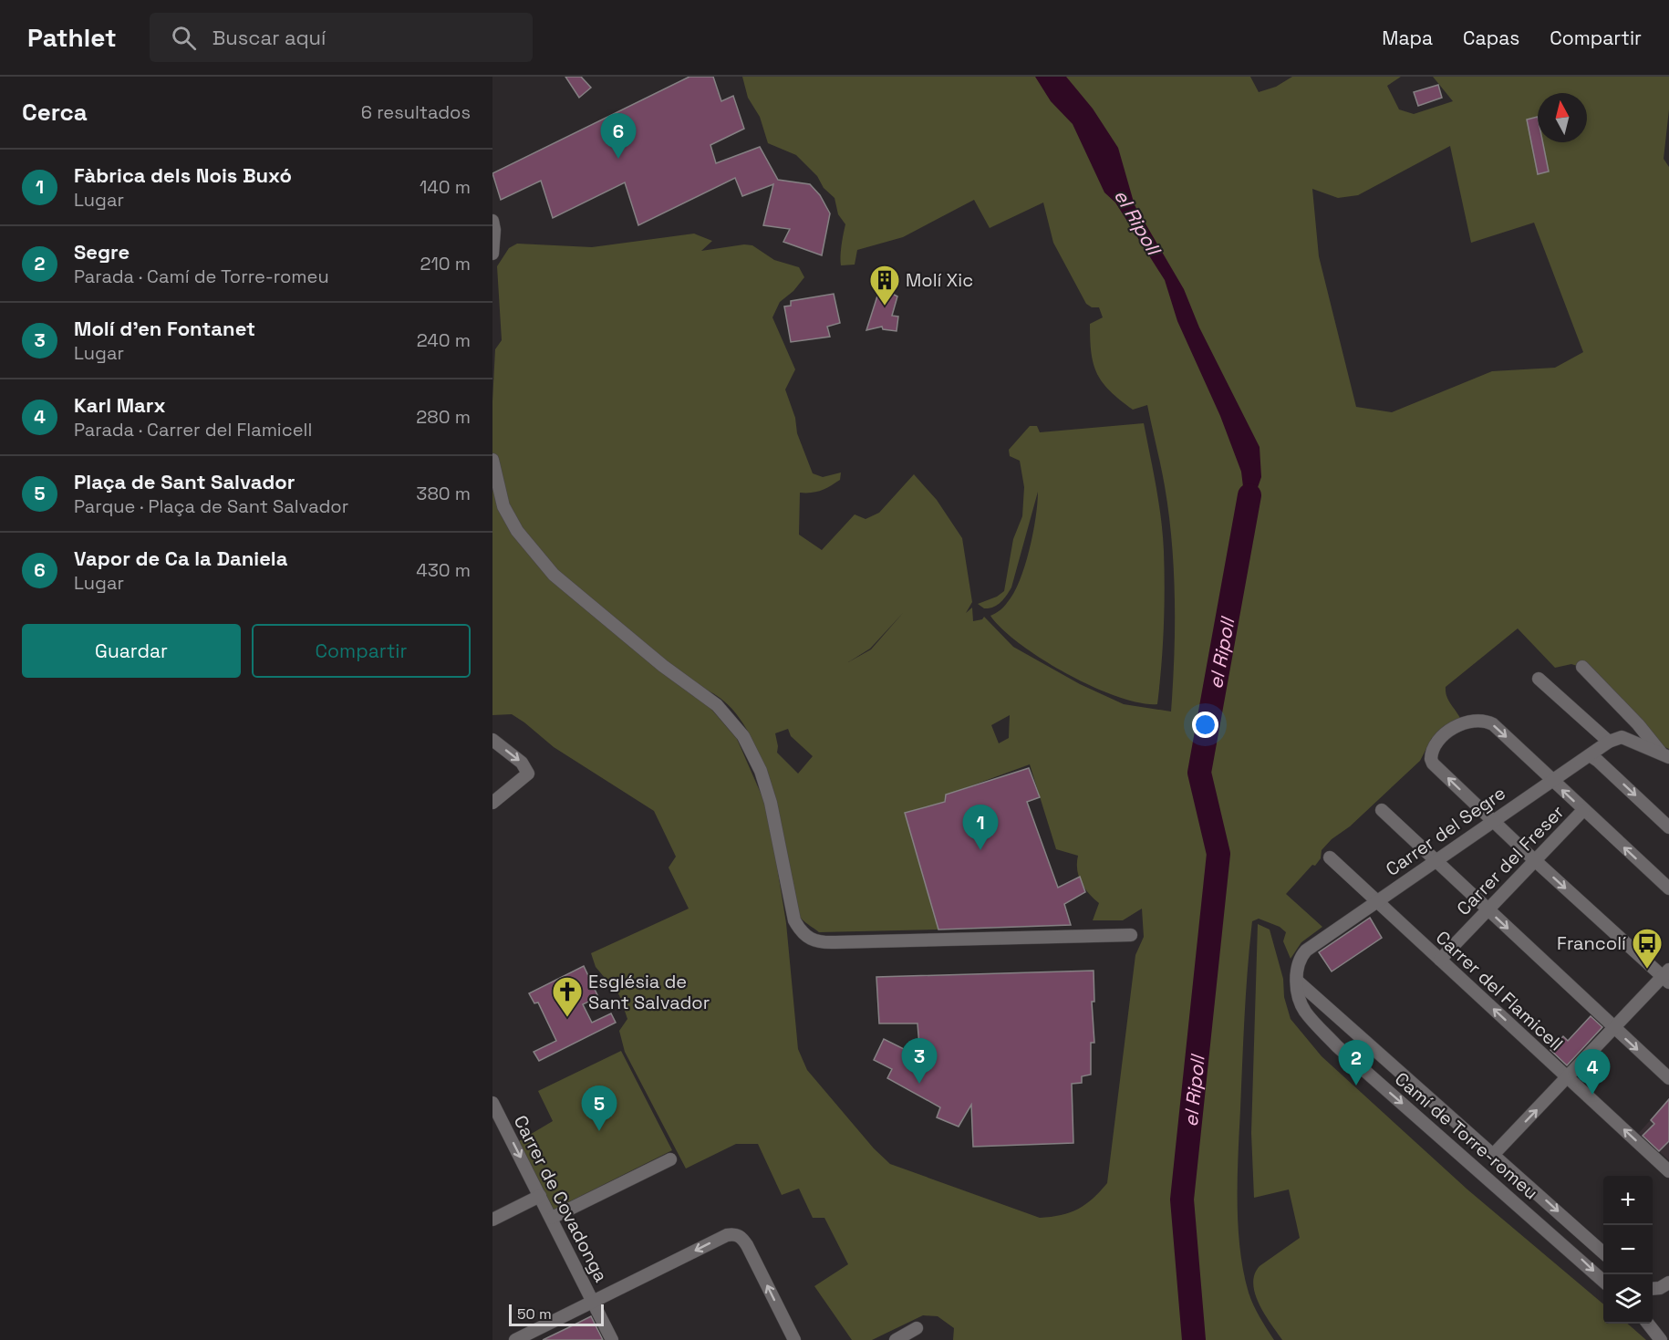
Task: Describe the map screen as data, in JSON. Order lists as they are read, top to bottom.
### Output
{
  "streets": {
    "street": [
      "Carrer del Segre",
      "Carrer del Freser",
      "Carrer del Flamicell",
      "Camí de Torre-romeu",
      "Carrer de Covadonga"
    ]
  },
  "crossings": [
    ["Carrer del Segre", "Carrer del Flamicell"],
    ["Carrer del Segre", "Camí de Torre-romeu"],
    ["Carrer del Freser", "Carrer del Flamicell"]
  ],
  "one_way": ["Carrer de Covadonga"],
  "water": ["el Ripoll"],
  "places": {
    "building": ["Molí Xic"],
    "bus stop": ["Francolí"],
    "church": ["Església de Sant Salvador"]
  },
  "scale_bar": "50 m",
  "north": "top",
  "page": {
    "header": "Pathlet",
    "search": "Buscar aquí",
    "nav": ["Mapa", "Capas", "Compartir"],
    "heading": ["Cerca", "6 resultados"],
    "pins": [
      "6",
      "1",
      "3",
      "2",
      "4",
      "5"
    ],
    "list": [
      {
        "mark": "1",
        "name": "Fàbrica dels Nois Buxó",
        "note": "Lugar",
        "value": "140 m"
      },
      {
        "mark": "2",
        "name": "Segre",
        "note": "Parada · Camí de Torre-romeu",
        "value": "210 m"
      },
      {
        "mark": "3",
        "name": "Molí d'en Fontanet",
        "note": "Lugar",
        "value": "240 m"
      },
      {
        "mark": "4",
        "name": "Karl Marx",
        "note": "Parada · Carrer del Flamicell",
        "value": "280 m"
      },
      {
        "mark": "5",
        "name": "Plaça de Sant Salvador",
        "note": "Parque · Plaça de Sant Salvador",
        "value": "380 m"
      },
      {
        "mark": "6",
        "name": "Vapor de Ca la Daniela",
        "note": "Lugar",
        "value": "430 m"
      }
    ],
    "buttons": ["Guardar", "Compartir"],
    "map_buttons": ["+", "−"],
    "scale": "50 m"
  }
}
